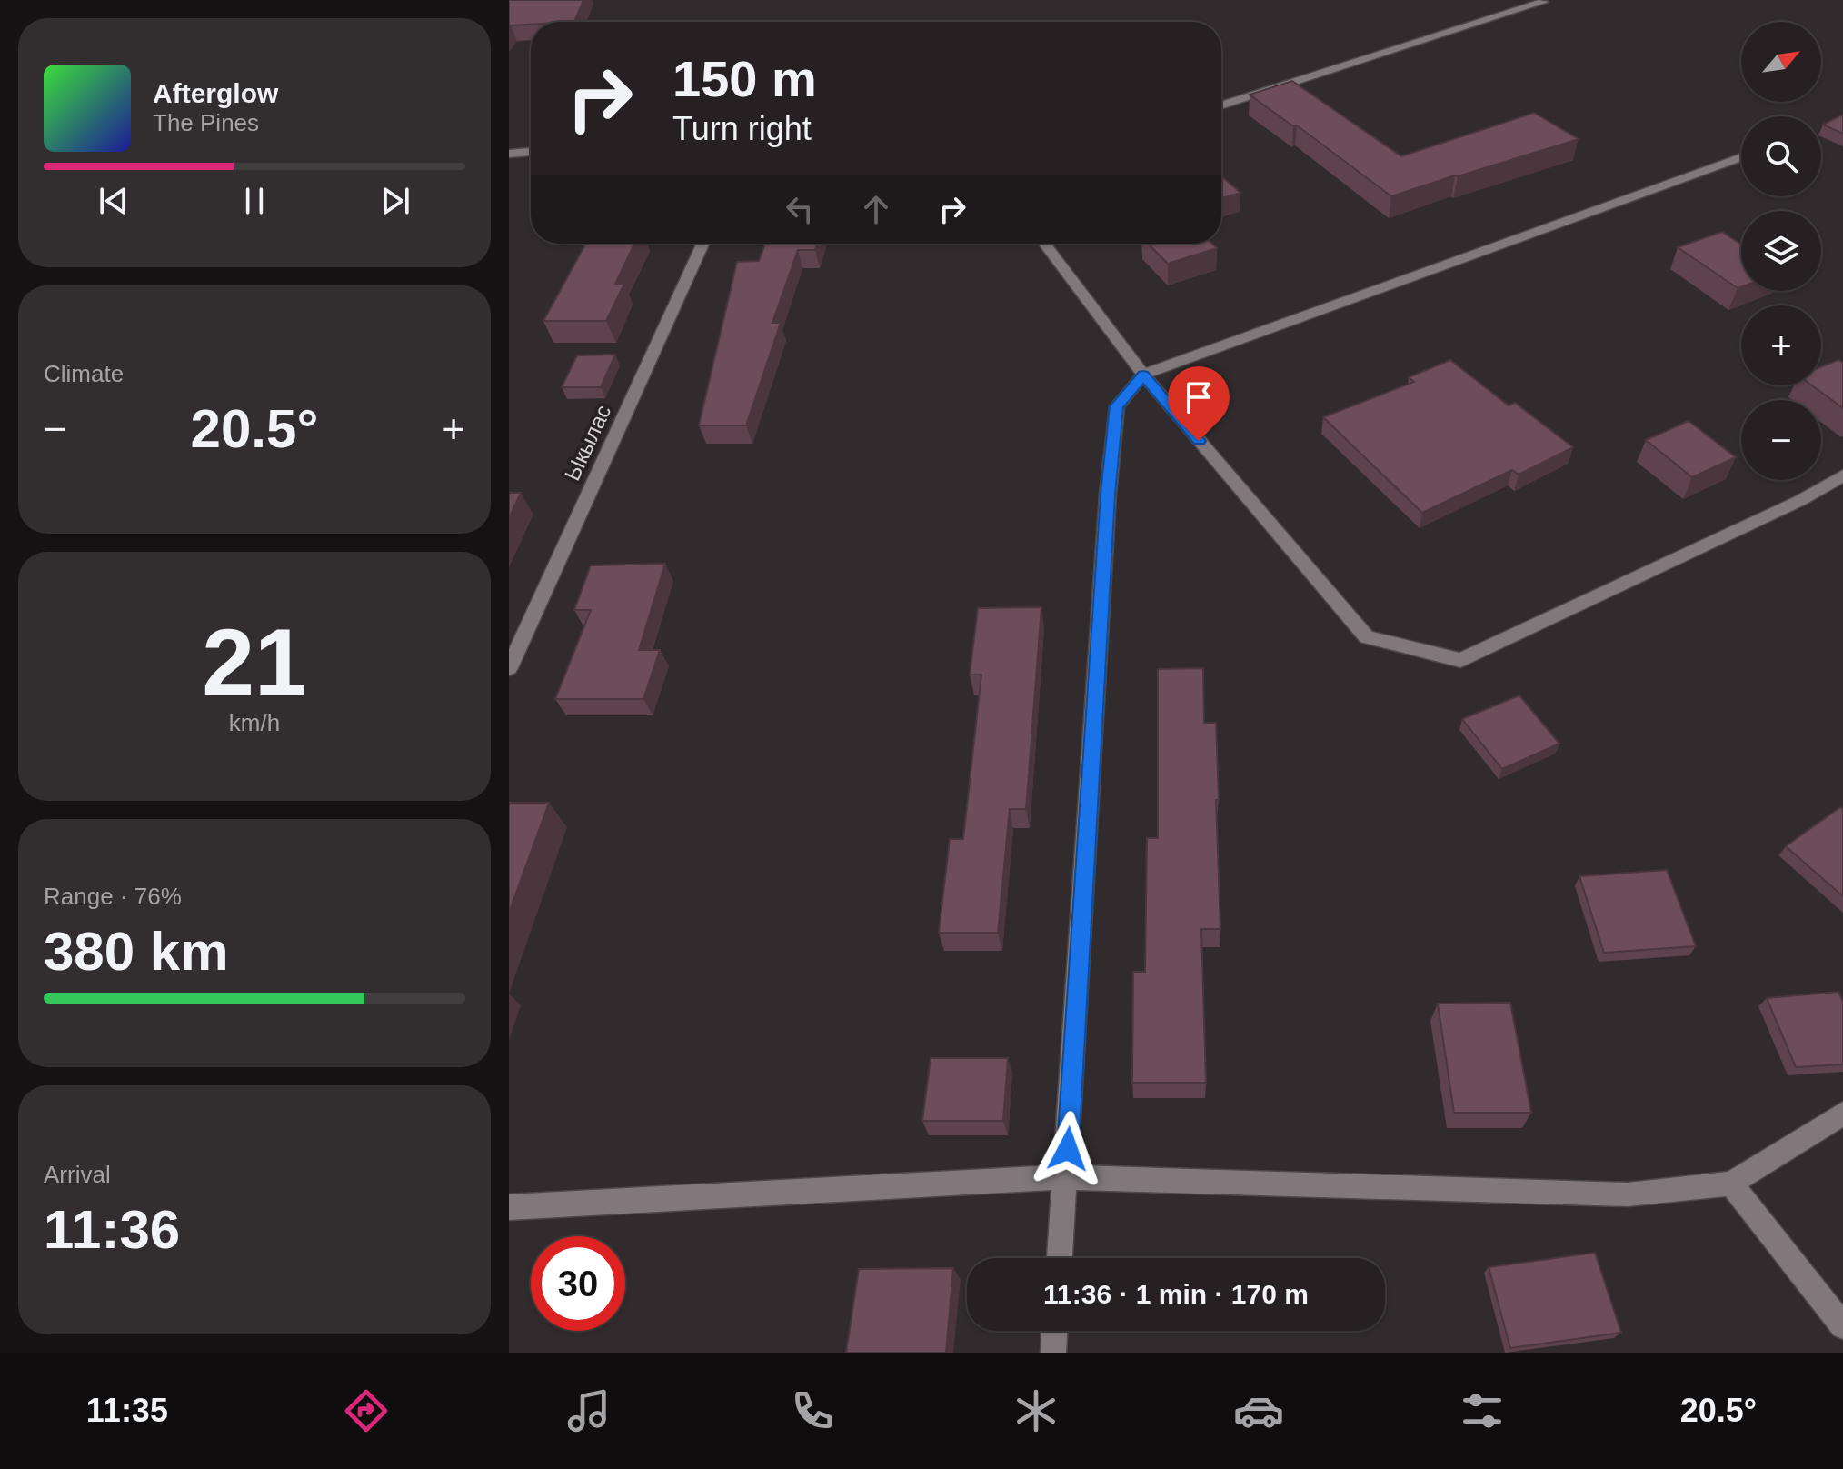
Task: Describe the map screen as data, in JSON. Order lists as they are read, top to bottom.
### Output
{
  "streets": {
    "street": ["Ыкылас"]
  },
  "north": "top right",
  "page": {
    "map_buttons": ["+", "−"],
    "turn": ["150 m", "Turn right"],
    "song": ["Afterglow", "The Pines"],
    "tile": [
      "Climate",
      ["21", "km/h"],
      ["Range · 76%", "380 km"],
      ["Arrival", "11:36"]
    ],
    "heat": ["−", "20.5°", "+"],
    "limit": "30",
    "trip": "11:36 · 1 min · 170 m",
    "tabs": ["11:35", "20.5°"]
  }
}
